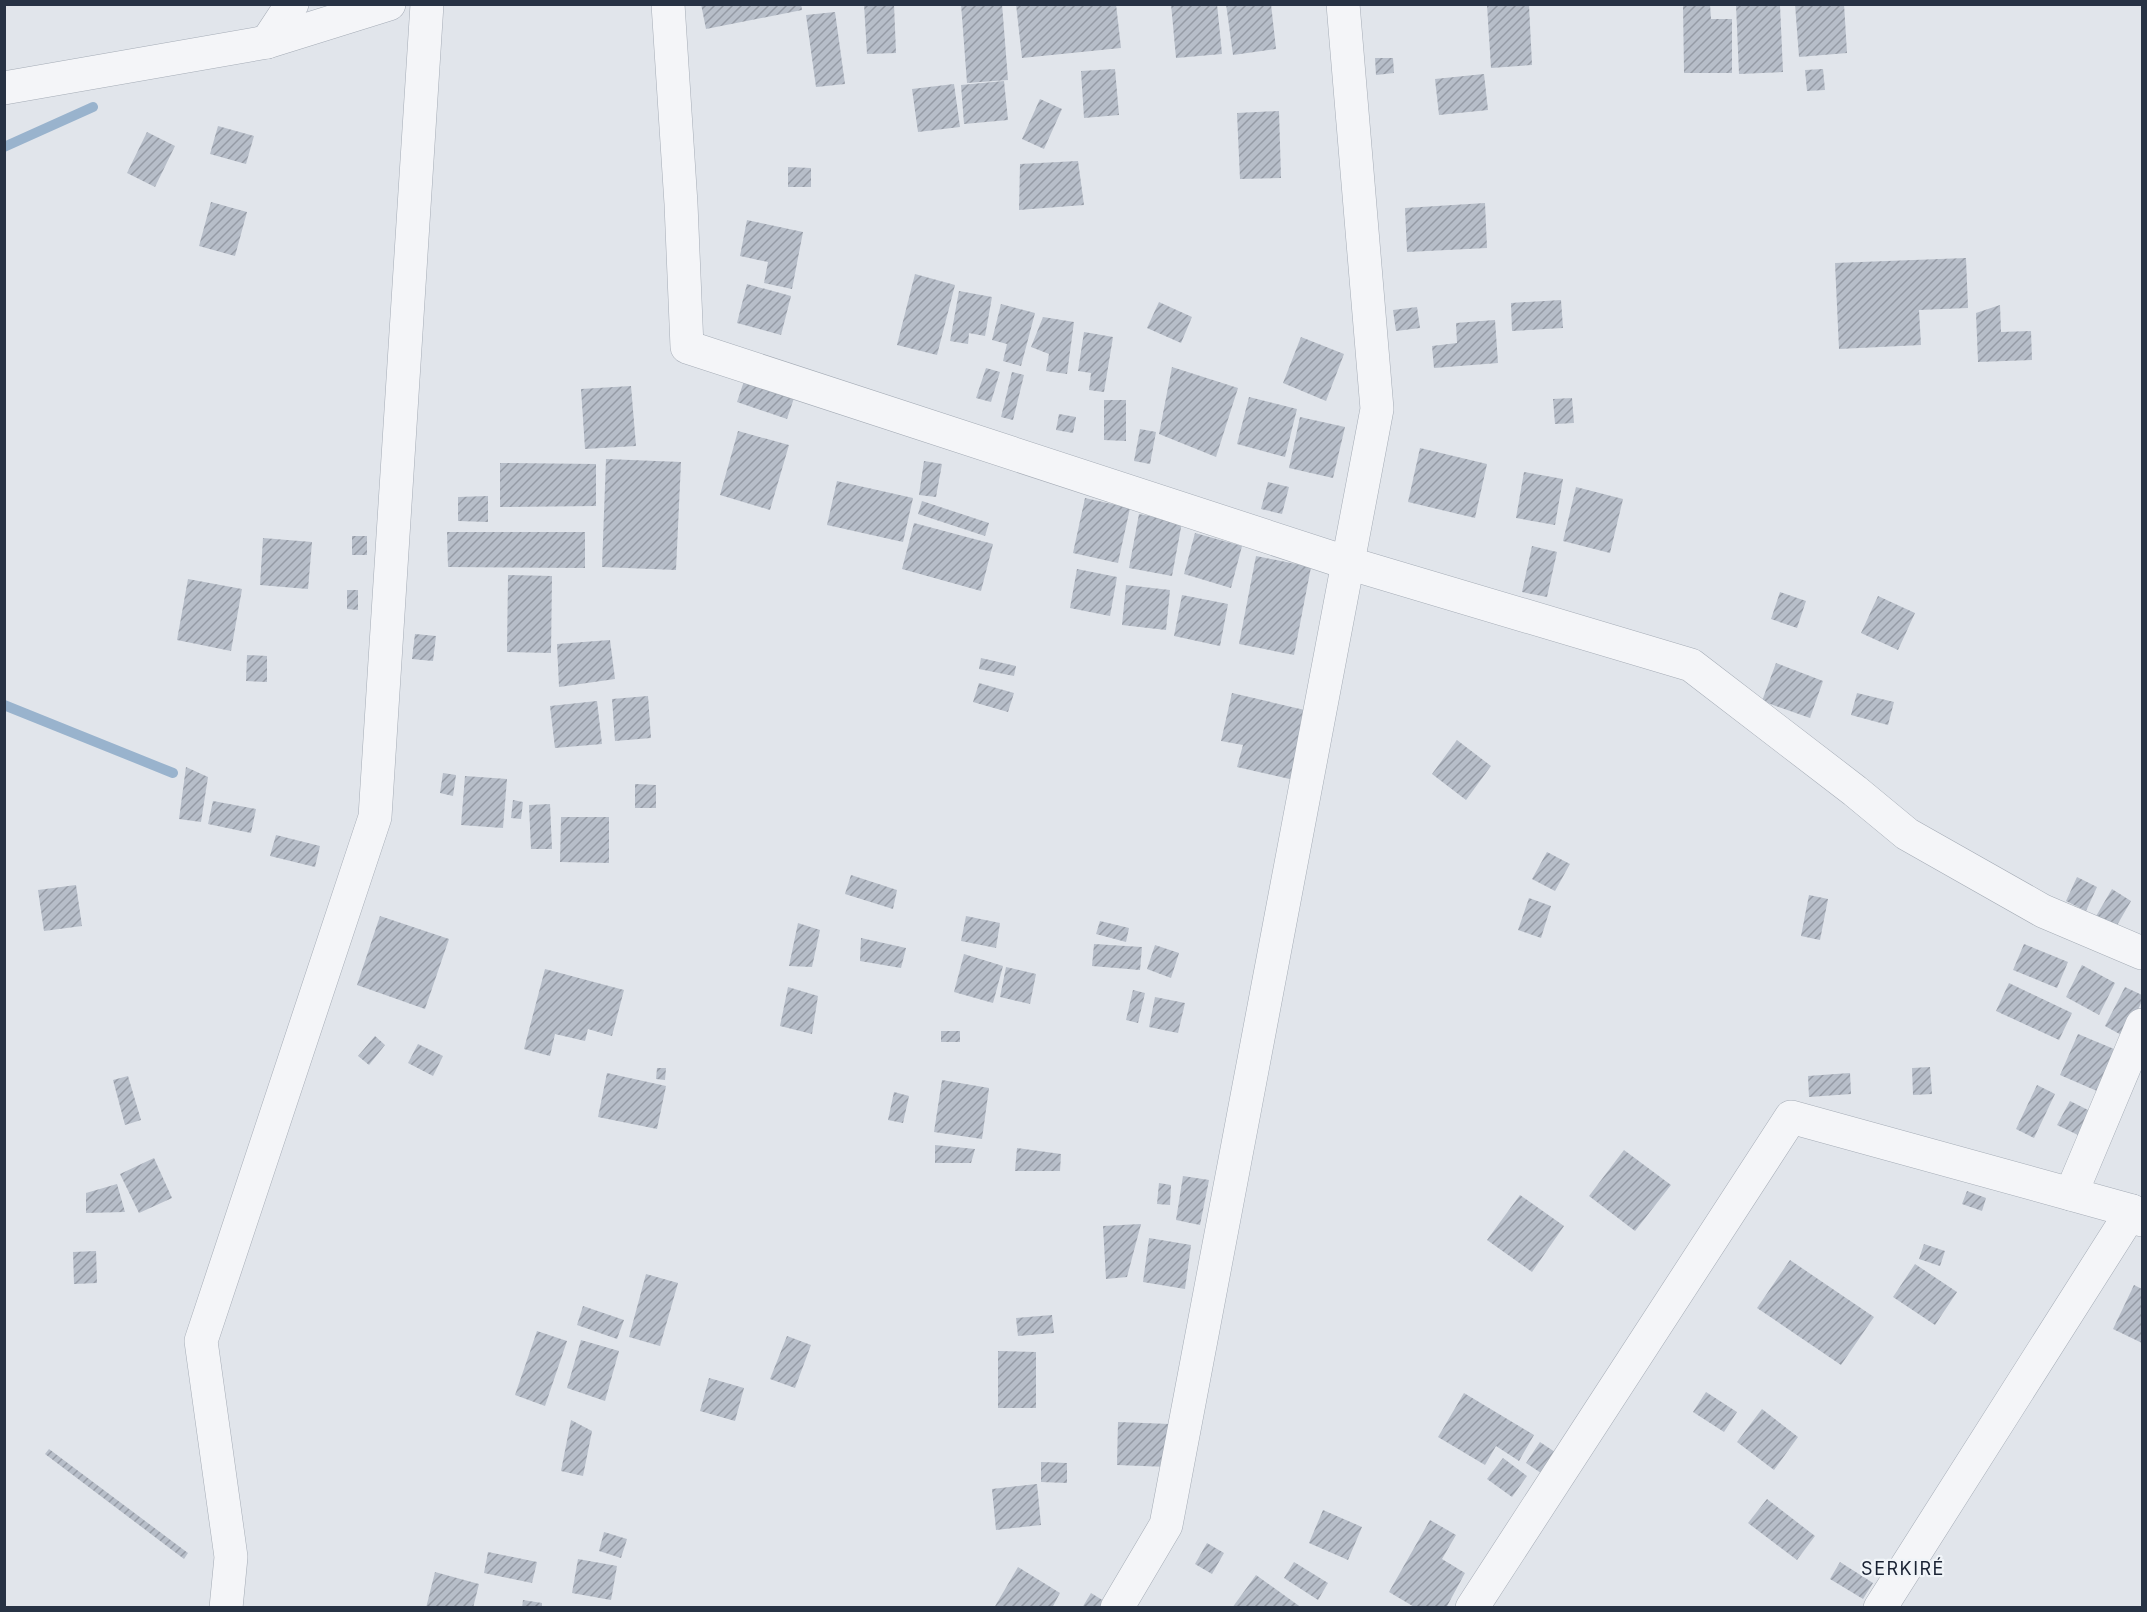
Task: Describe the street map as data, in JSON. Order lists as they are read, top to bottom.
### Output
{
  "districts": ["SERKIRÉ"]
}
